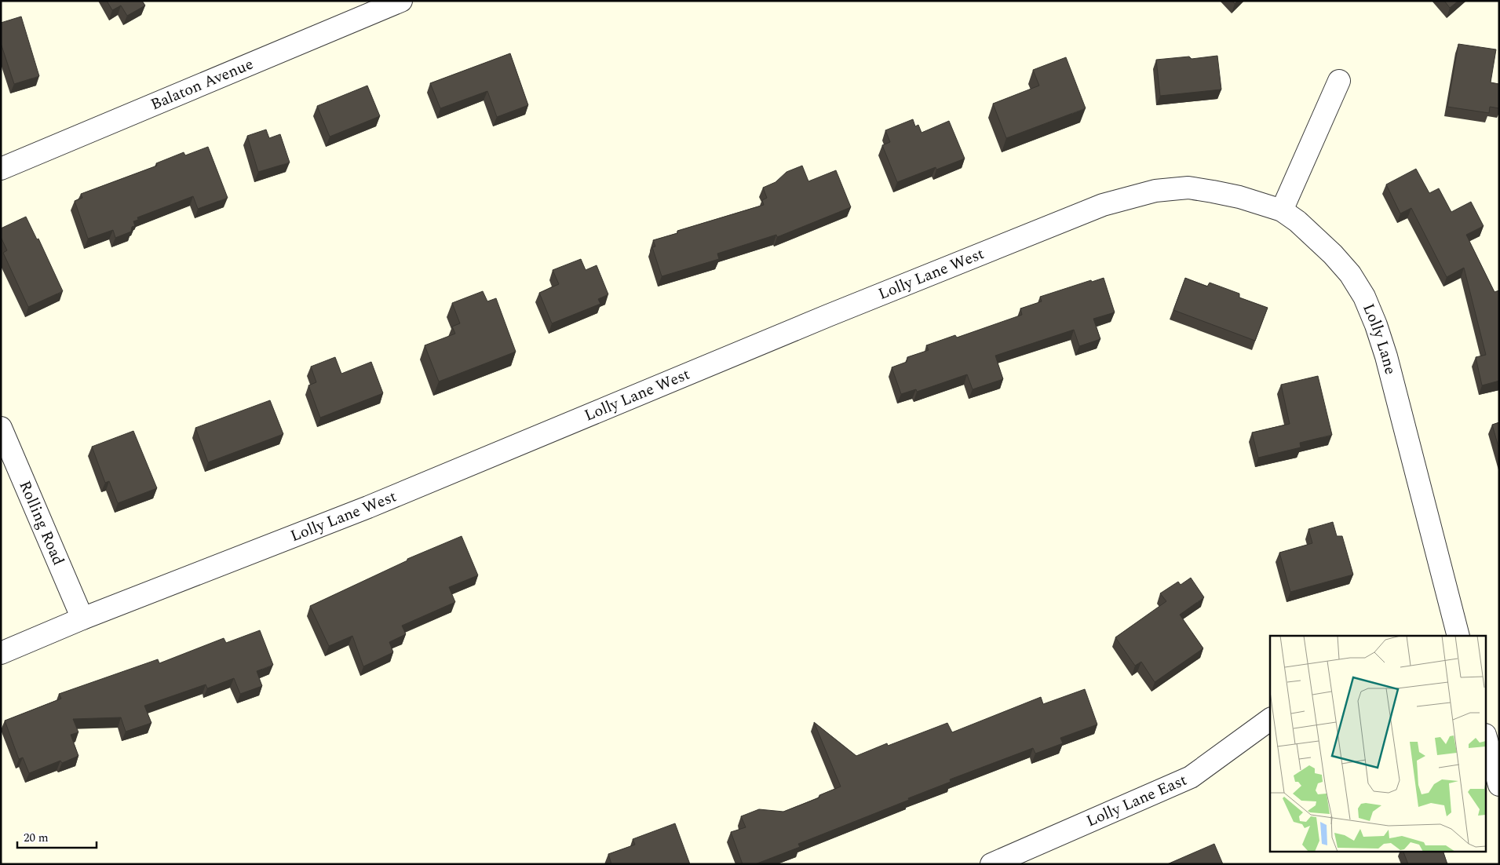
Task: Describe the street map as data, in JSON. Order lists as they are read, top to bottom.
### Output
{
  "streets": {
    "street": [
      "Balaton Avenue",
      "Lolly Lane West",
      "Lolly Lane",
      "Rolling Road",
      "Lolly Lane East"
    ]
  },
  "crossings": [
    ["Lolly Lane West", "Lolly Lane"],
    ["Lolly Lane West", "Rolling Road"]
  ],
  "scale_bar": "20 m"
}
